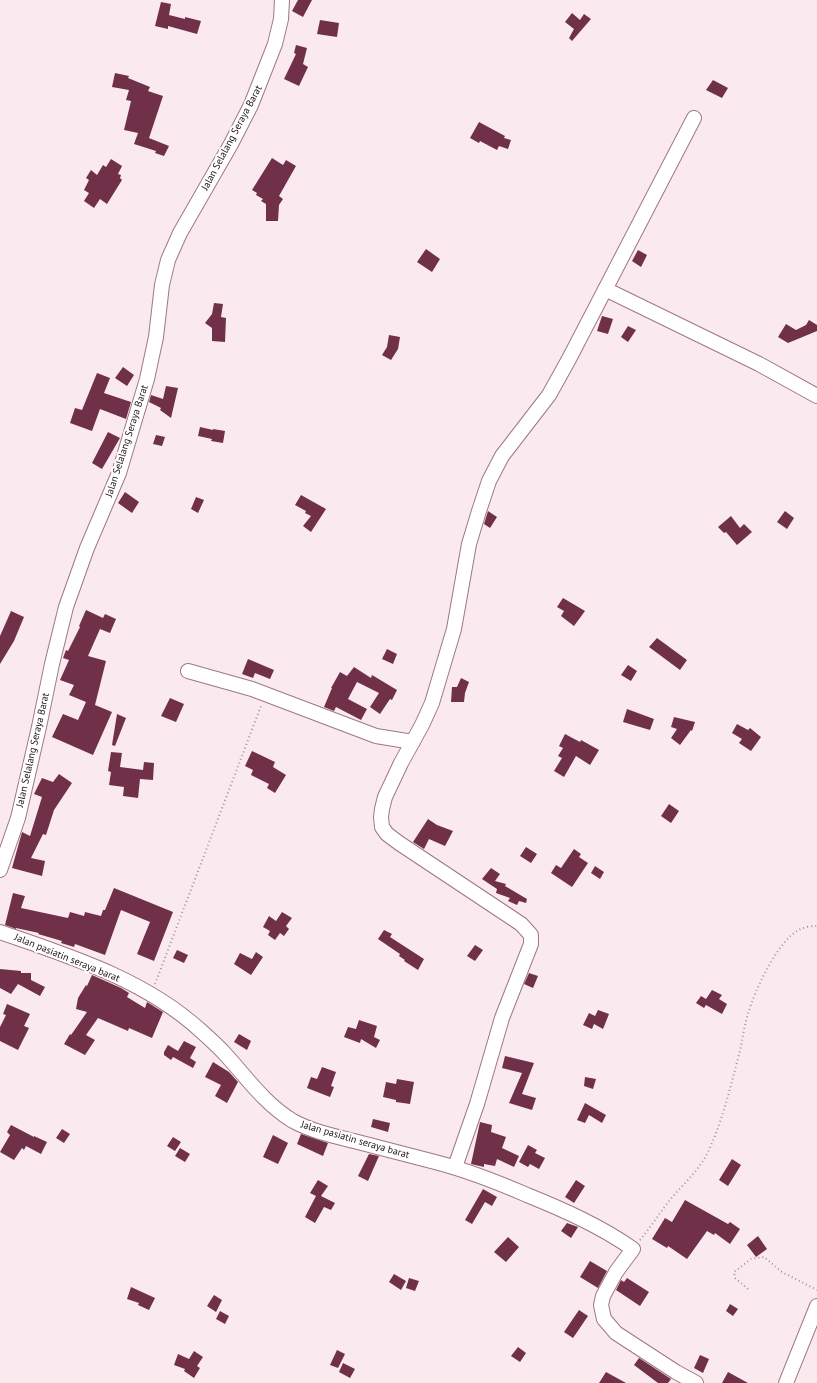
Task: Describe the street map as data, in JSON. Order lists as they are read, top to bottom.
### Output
{
  "streets": {
    "street": ["Jalan Selalang Seraya Barat", "Jalan pasiatin seraya barat"]
  }
}
